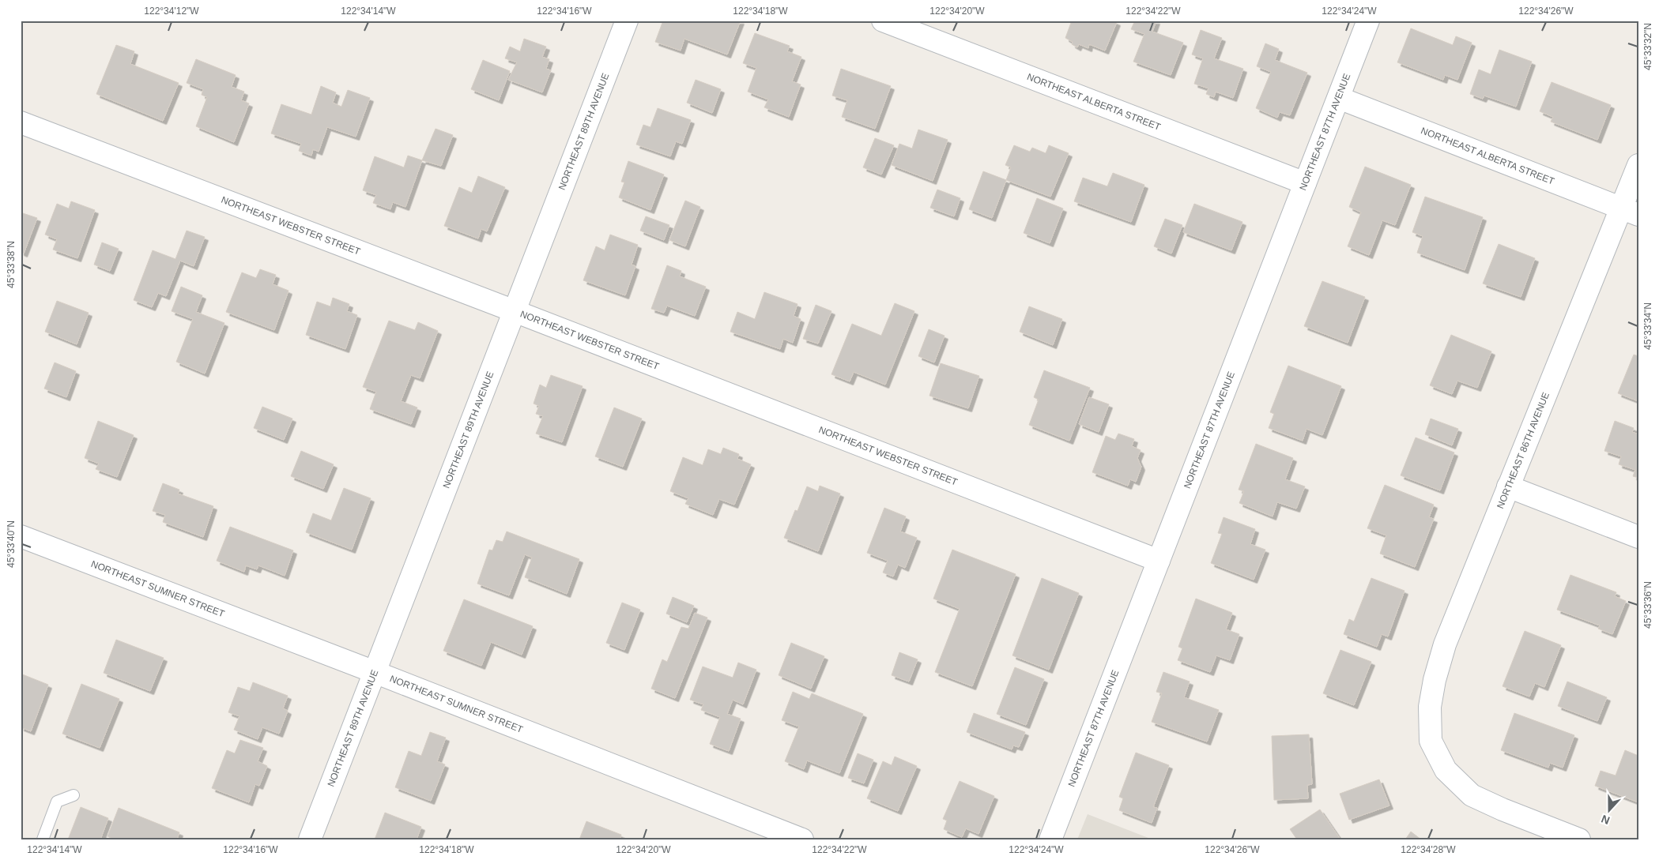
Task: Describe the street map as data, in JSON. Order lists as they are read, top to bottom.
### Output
{
  "streets": {
    "street": [
      "NORTHEAST ALBERTA STREET",
      "NORTHEAST 89TH AVENUE",
      "NORTHEAST 87TH AVENUE",
      "NORTHEAST WEBSTER STREET",
      "NORTHEAST 86TH AVENUE",
      "NORTHEAST SUMNER STREET"
    ]
  },
  "crossings": [
    ["NORTHEAST ALBERTA STREET", "NORTHEAST 87TH AVENUE"],
    ["NORTHEAST ALBERTA STREET", "NORTHEAST 86TH AVENUE"],
    ["NORTHEAST 89TH AVENUE", "NORTHEAST WEBSTER STREET"],
    ["NORTHEAST 89TH AVENUE", "NORTHEAST SUMNER STREET"],
    ["NORTHEAST 87TH AVENUE", "NORTHEAST WEBSTER STREET"]
  ],
  "north": "bottom",
  "coordinates": [
    "122°34'12\"W",
    "122°34'14\"W",
    "122°34'16\"W",
    "122°34'18\"W",
    "122°34'20\"W",
    "122°34'22\"W",
    "122°34'24\"W",
    "122°34'26\"W",
    "45°33'32\"N",
    "45°33'38\"N",
    "45°33'34\"N",
    "45°33'40\"N",
    "45°33'36\"N",
    "122°34'28\"W"
  ]
}
